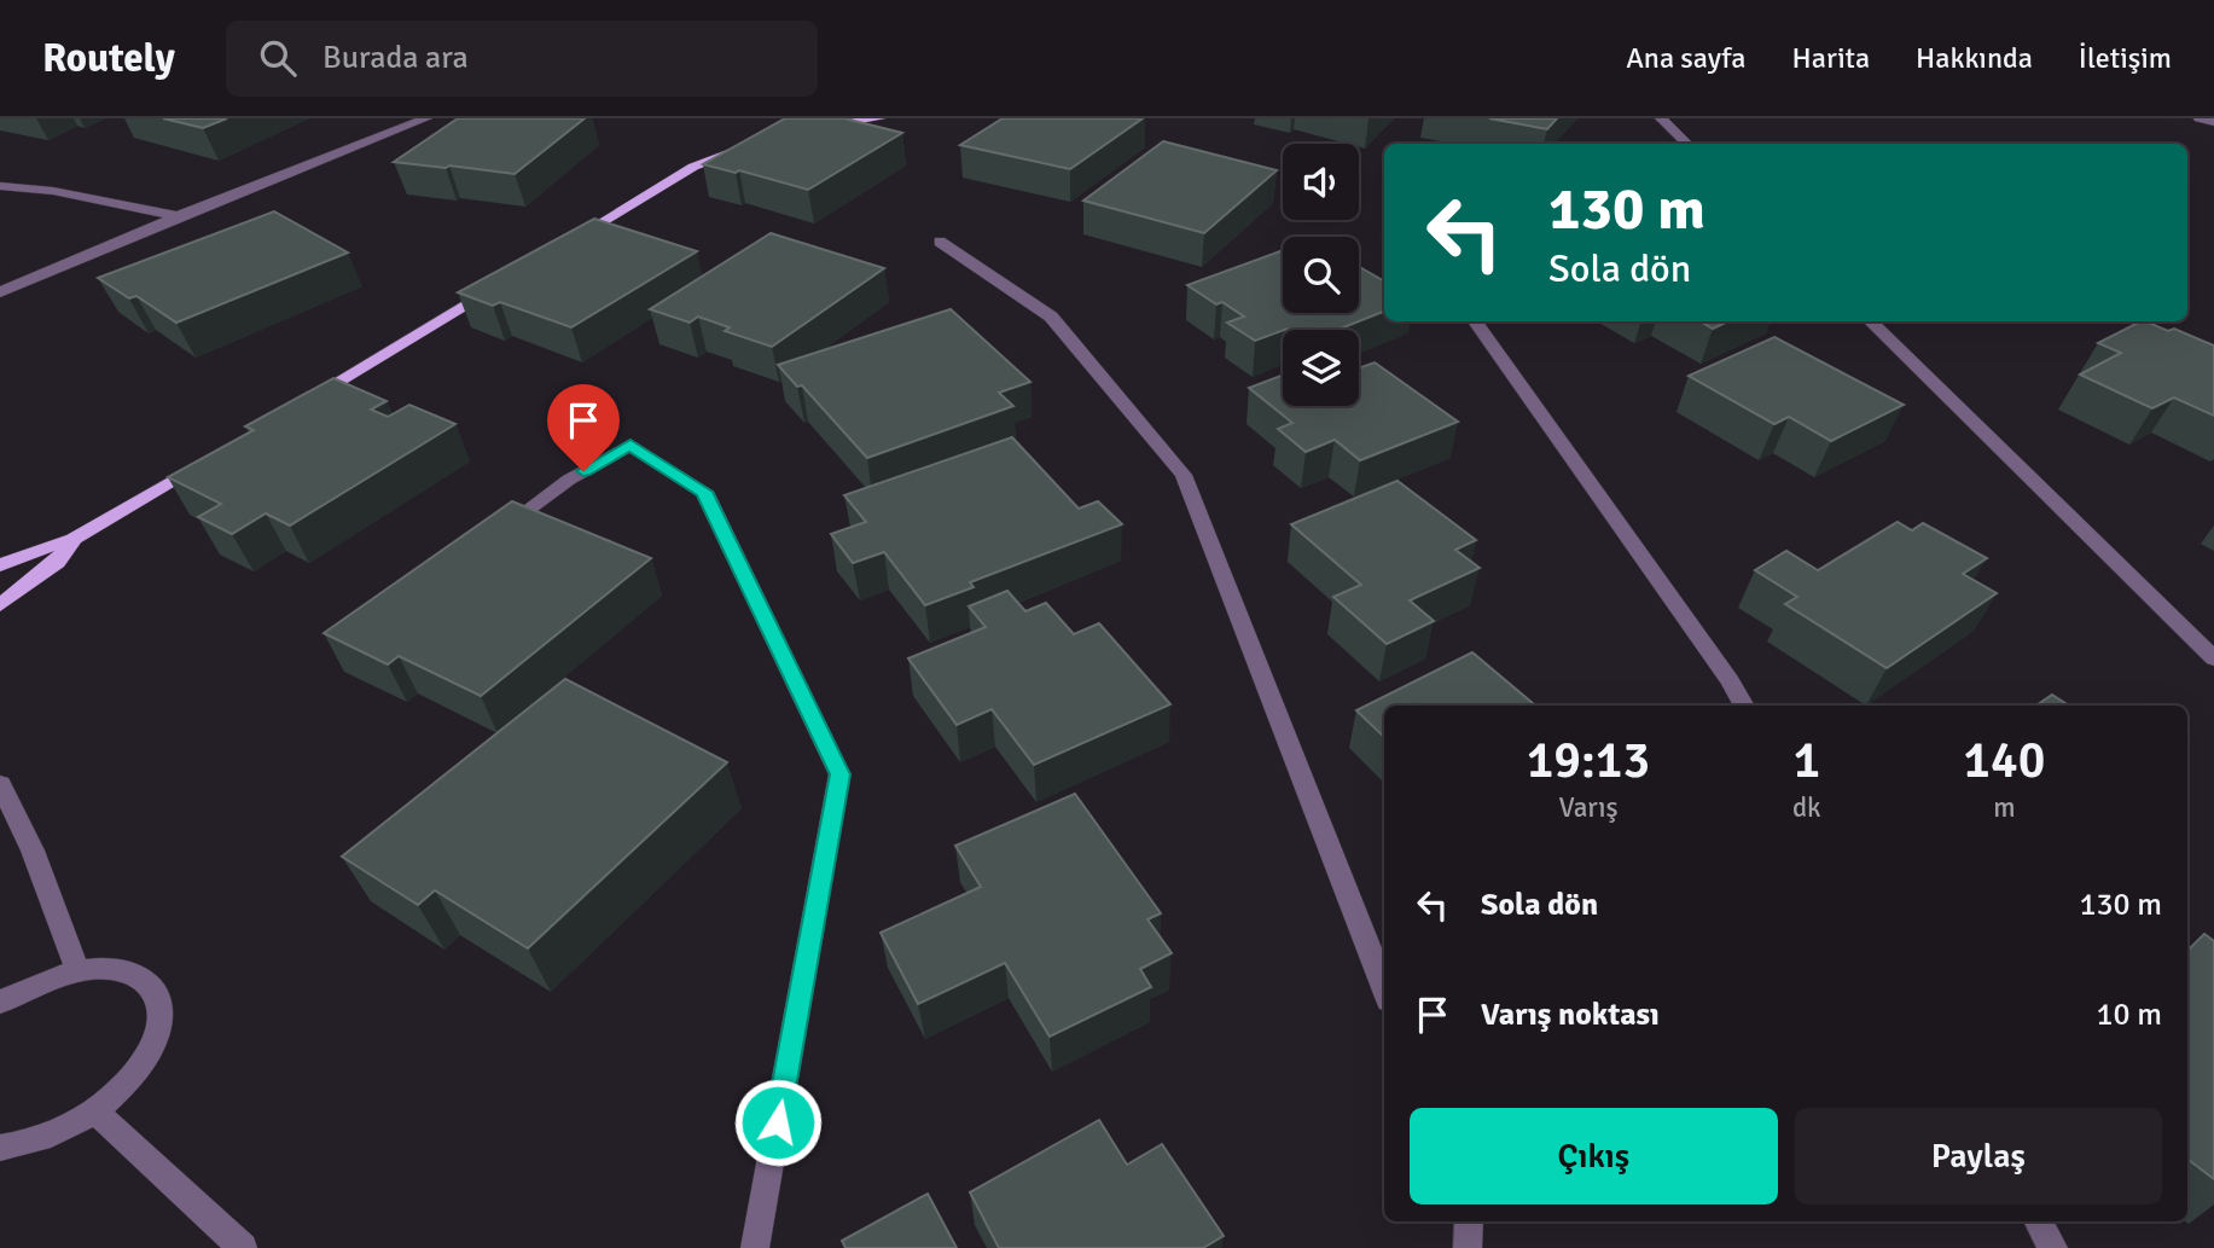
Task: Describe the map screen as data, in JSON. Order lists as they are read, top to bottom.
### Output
{
  "page": {
    "header": "Routely",
    "search": "Burada ara",
    "nav": [
      "Ana sayfa",
      "Harita",
      "Hakkında",
      "İletişim"
    ],
    "turn": ["130 m", "Sola dön"],
    "eta": [
      "19:13",
      "Varış",
      "1",
      "dk",
      "140",
      "m"
    ],
    "list": [
      {
        "name": "Sola dön",
        "value": "130 m"
      },
      {
        "name": "Varış noktası",
        "value": "10 m"
      }
    ],
    "buttons": ["Çıkış", "Paylaş"]
  }
}
